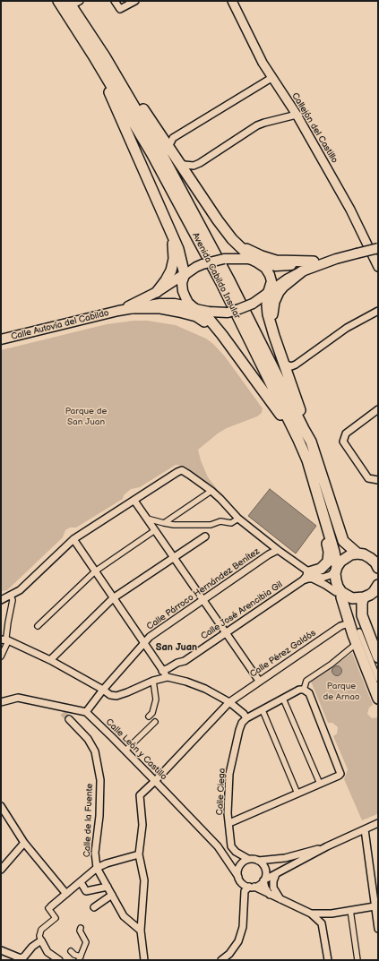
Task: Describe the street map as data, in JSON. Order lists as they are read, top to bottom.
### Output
{
  "streets": {
    "main road": ["Avenida Cabildo Insular", "Calle Autovía del Cabildo"],
    "street": [
      "Callejón del Castillo",
      "Calle Párroco Hernández Benítez",
      "Calle José Arencibia Gil",
      "Calle Pérez Galdós",
      "Calle León y Castillo",
      "Calle Ciega",
      "Calle de la Fuente"
    ]
  },
  "crossings": [
    ["Calle Párroco Hernández Benítez", "Calle León y Castillo"],
    ["Calle Pérez Galdós", "Calle León y Castillo"]
  ],
  "districts": ["San Juan"],
  "parks": ["Parque de San Juan", "Parque de Arnao"]
}
